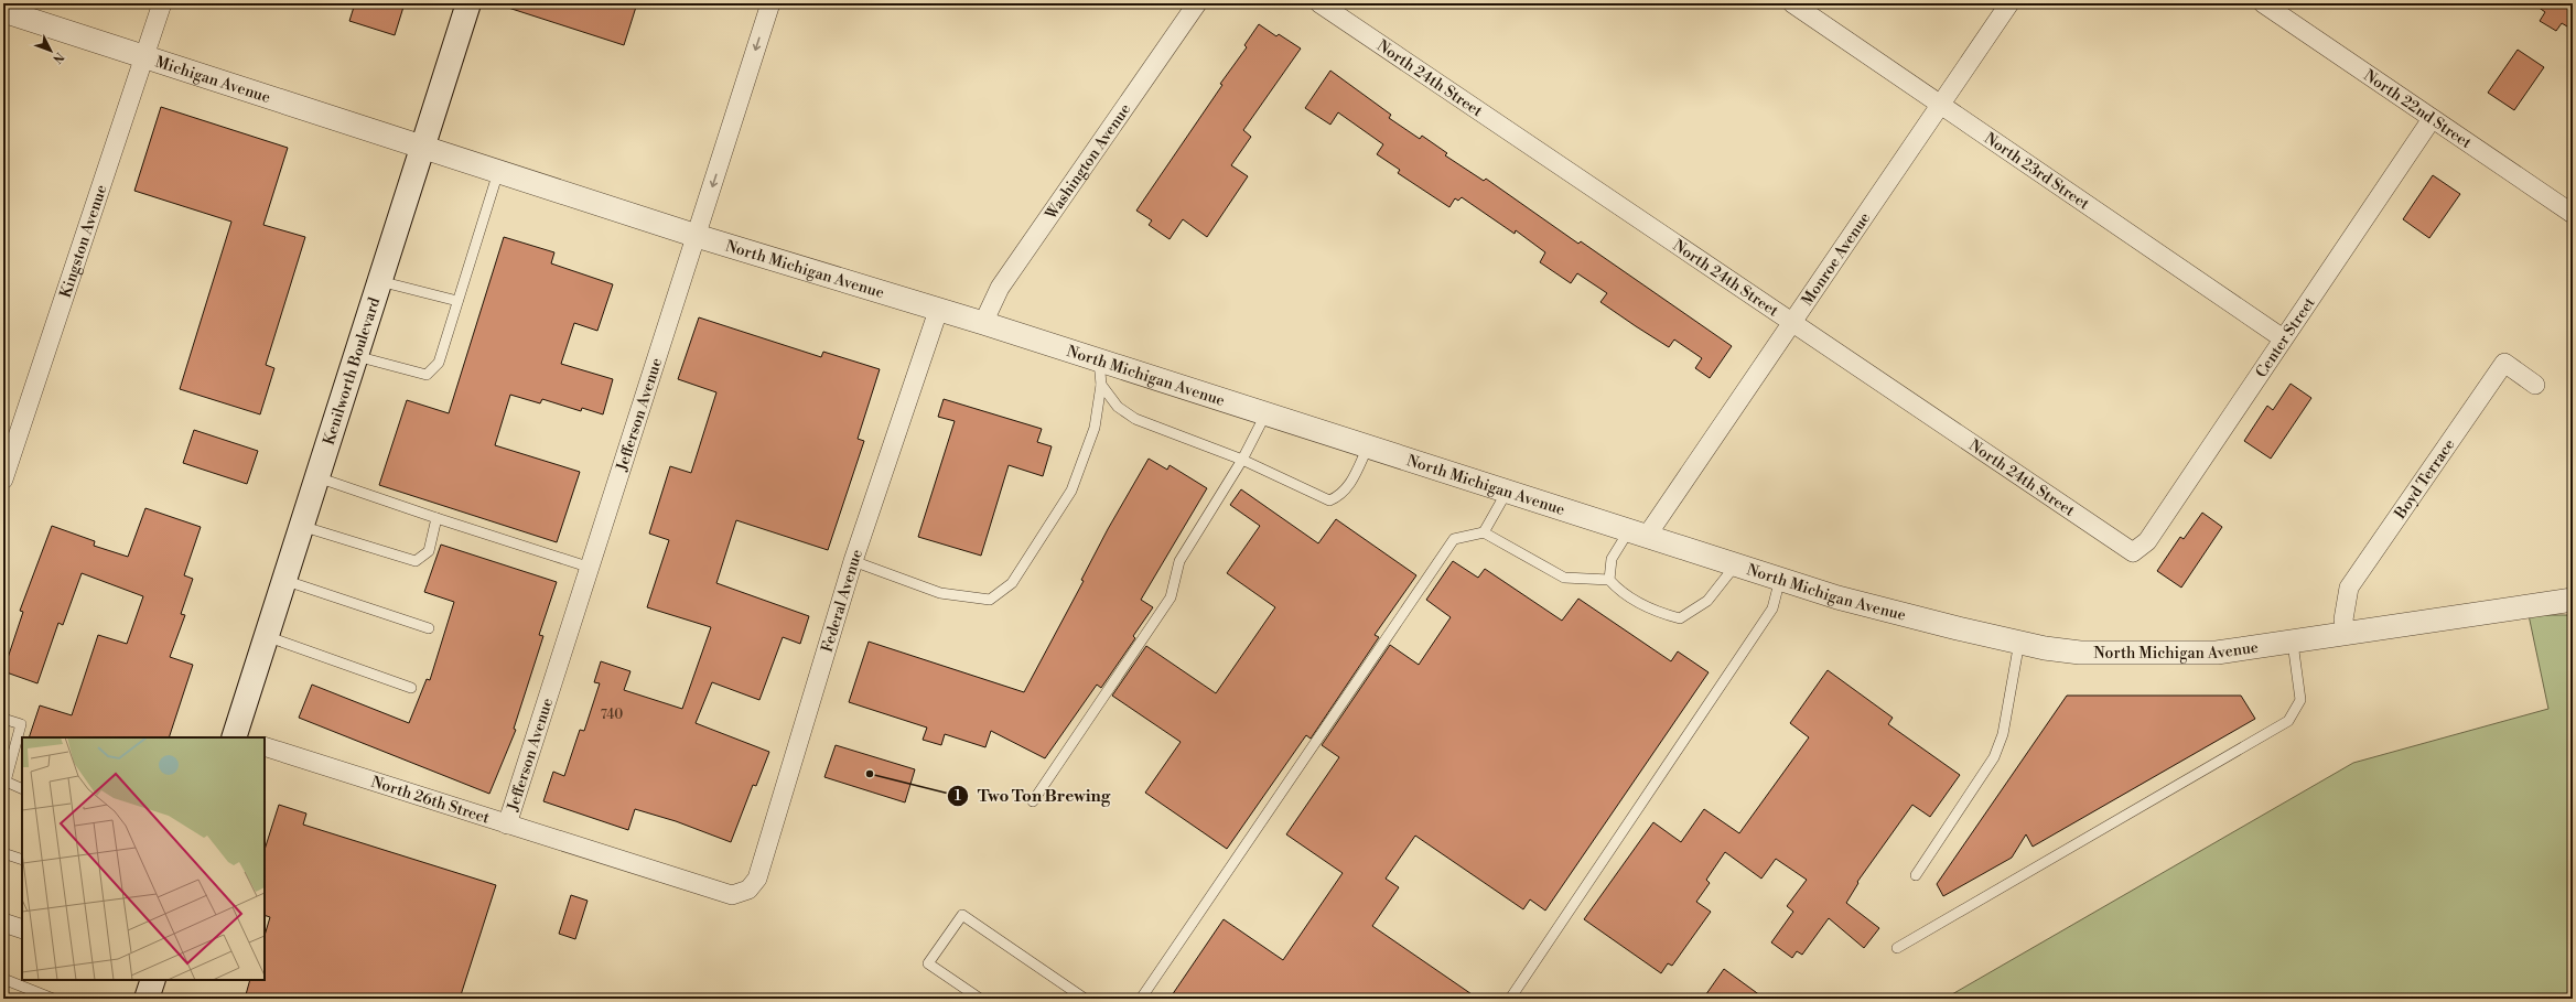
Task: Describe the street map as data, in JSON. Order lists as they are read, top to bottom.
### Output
{
  "streets": {
    "main road": ["Kenilworth Boulevard"],
    "street": [
      "Michigan Avenue",
      "North 24th Street",
      "North 22nd Street",
      "Washington Avenue",
      "North 23rd Street",
      "Kingston Avenue",
      "Monroe Avenue",
      "North Michigan Avenue",
      "Center Street",
      "Jefferson Avenue",
      "Boyd Terrace",
      "Federal Avenue",
      "North 26th Street"
    ]
  },
  "crossings": [
    ["Michigan Avenue", "Kingston Avenue"],
    ["Michigan Avenue", "North Michigan Avenue"],
    ["Michigan Avenue", "Kenilworth Boulevard"],
    ["North 24th Street", "Monroe Avenue"],
    ["North 24th Street", "Center Street"],
    ["North 22nd Street", "Center Street"],
    ["Washington Avenue", "North Michigan Avenue"],
    ["North 23rd Street", "Monroe Avenue"],
    ["North 23rd Street", "Center Street"],
    ["Monroe Avenue", "North Michigan Avenue"],
    ["North Michigan Avenue", "Kenilworth Boulevard"],
    ["North Michigan Avenue", "Jefferson Avenue"],
    ["North Michigan Avenue", "Boyd Terrace"],
    ["North Michigan Avenue", "Federal Avenue"],
    ["Jefferson Avenue", "North 26th Street"],
    ["Federal Avenue", "North 26th Street"]
  ],
  "places": ["Two Ton Brewing"],
  "house_numbers": ["740"],
  "north": "bottom right"
}
